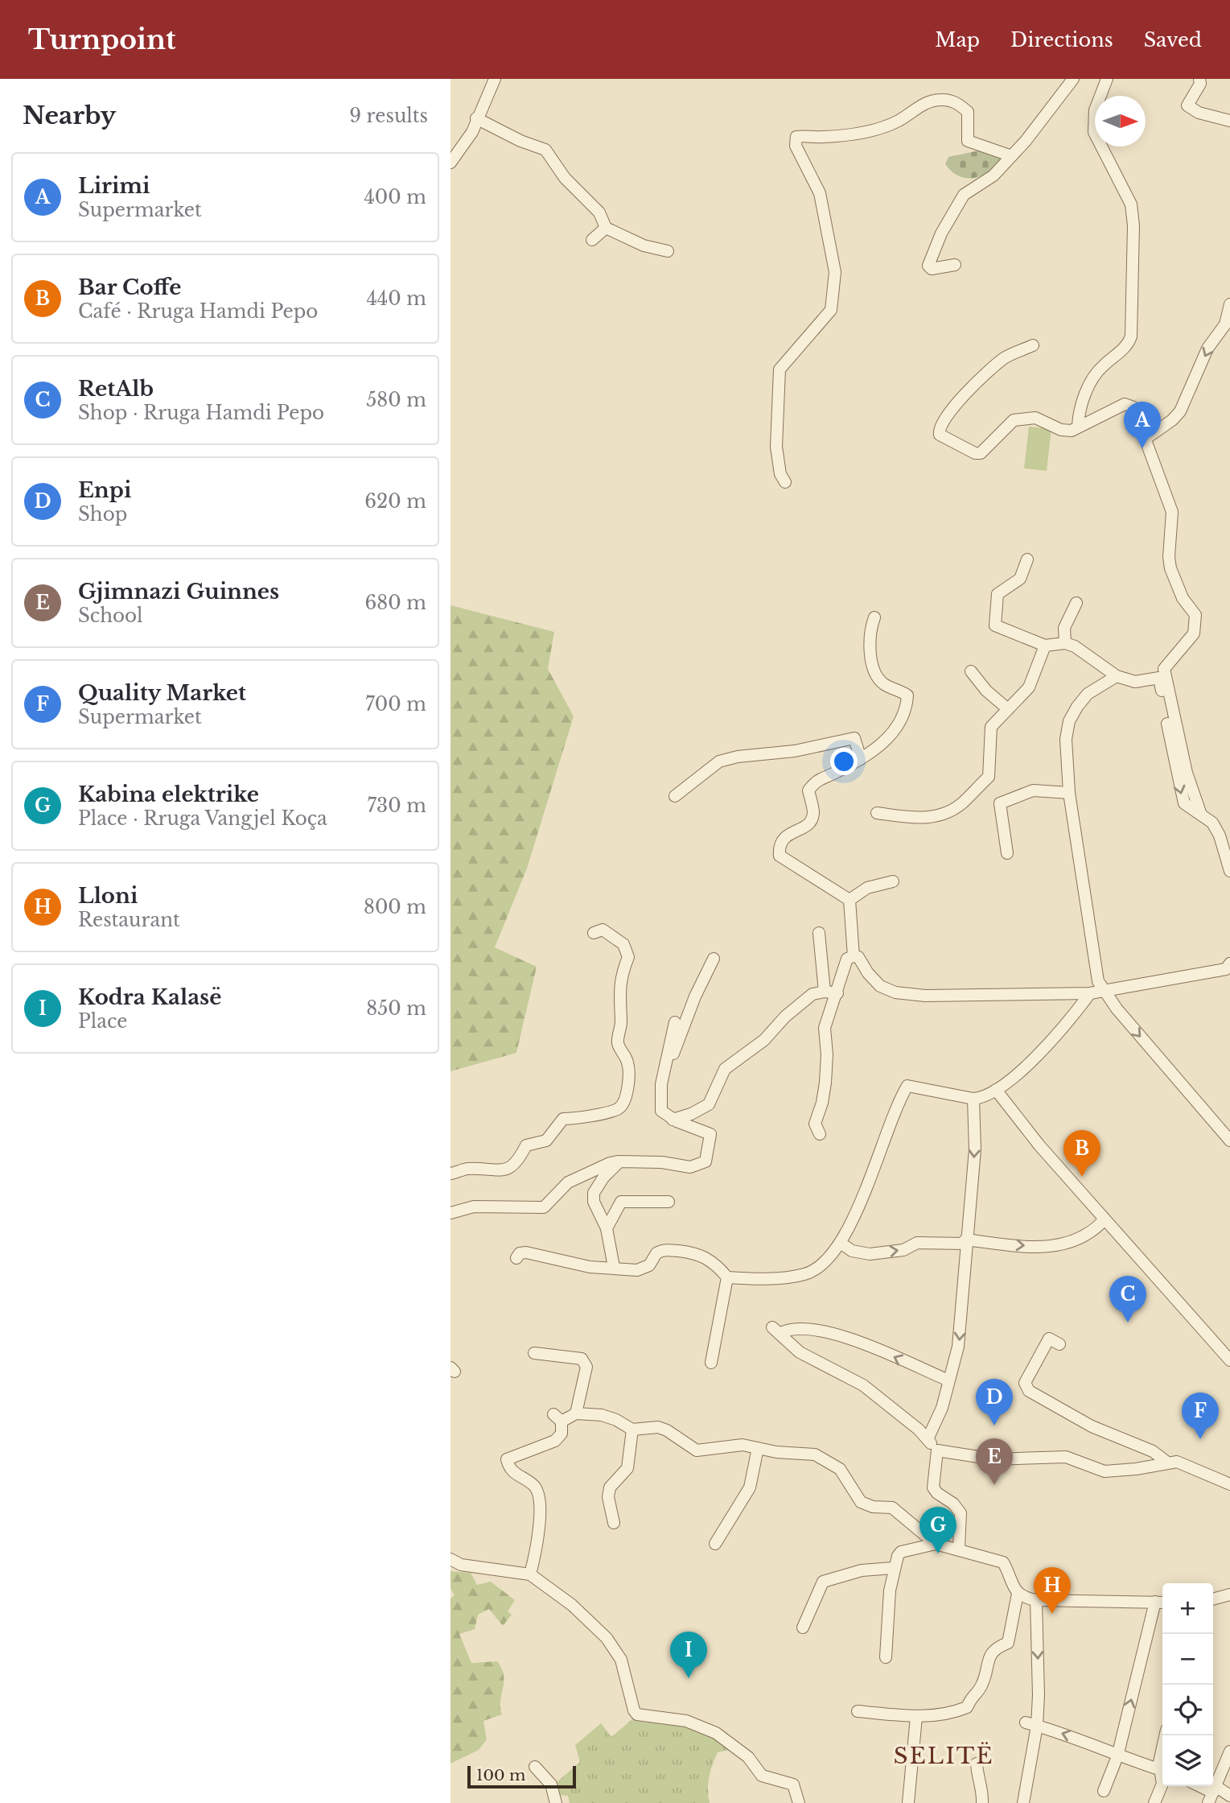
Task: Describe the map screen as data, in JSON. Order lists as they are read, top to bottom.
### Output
{
  "districts": ["SELITË"],
  "scale_bar": "100 m",
  "north": "right",
  "page": {
    "header": "Turnpoint",
    "nav": ["Map", "Directions", "Saved"],
    "heading": ["Nearby", "9 results"],
    "list": [
      {
        "mark": "A",
        "name": "Lirimi",
        "note": "Supermarket",
        "value": "400 m"
      },
      {
        "mark": "B",
        "name": "Bar Coffe",
        "note": "Café · Rruga Hamdi Pepo",
        "value": "440 m"
      },
      {
        "mark": "C",
        "name": "RetAlb",
        "note": "Shop · Rruga Hamdi Pepo",
        "value": "580 m"
      },
      {
        "mark": "D",
        "name": "Enpi",
        "note": "Shop",
        "value": "620 m"
      },
      {
        "mark": "E",
        "name": "Gjimnazi Guinnes",
        "note": "School",
        "value": "680 m"
      },
      {
        "mark": "F",
        "name": "Quality Market",
        "note": "Supermarket",
        "value": "700 m"
      },
      {
        "mark": "G",
        "name": "Kabina elektrike",
        "note": "Place · Rruga Vangjel Koça",
        "value": "730 m"
      },
      {
        "mark": "H",
        "name": "Lloni",
        "note": "Restaurant",
        "value": "800 m"
      },
      {
        "mark": "I",
        "name": "Kodra Kalasë",
        "note": "Place",
        "value": "850 m"
      }
    ],
    "pins": [
      "A",
      "B",
      "C",
      "D",
      "F",
      "E",
      "G",
      "H",
      "I"
    ],
    "map_buttons": ["+", "−"],
    "scale": "100 m"
  }
}
